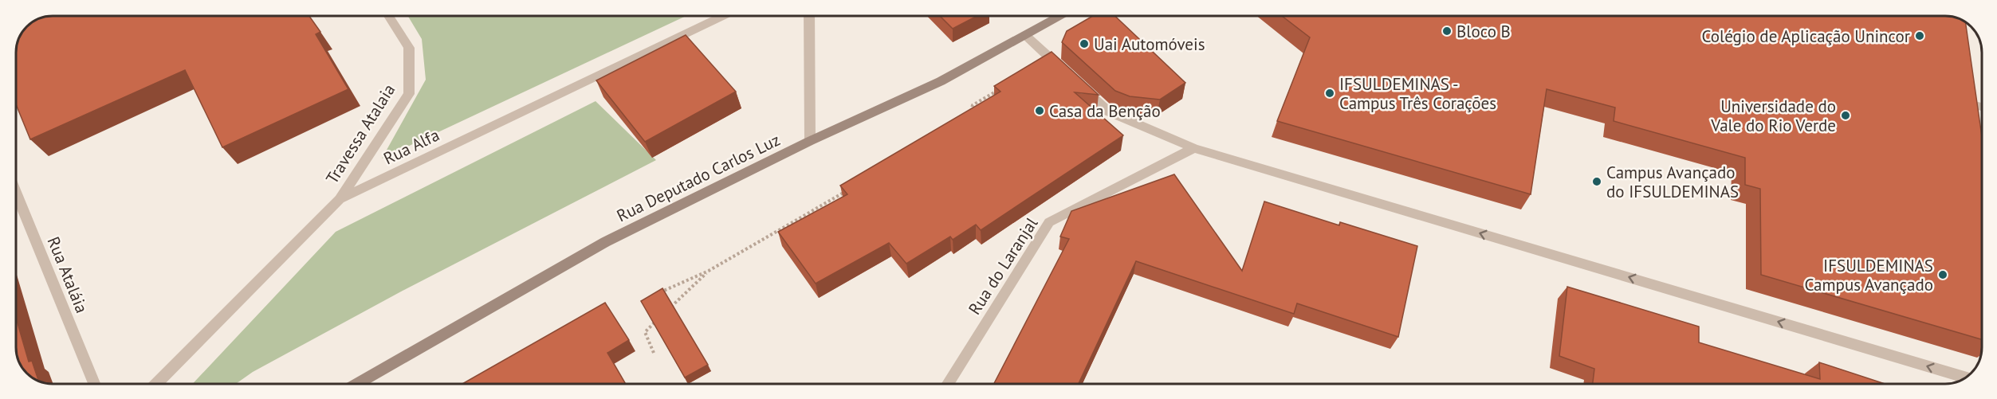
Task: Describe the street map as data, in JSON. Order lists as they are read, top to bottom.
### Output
{
  "streets": {
    "main road": ["Rua Deputado Carlos Luz"],
    "street": [
      "Travessa Atalaia",
      "Rua Alfa",
      "Rua do Laranjal",
      "Rua Ataláia"
    ]
  },
  "crossings": [
    ["Travessa Atalaia", "Rua Alfa"]
  ],
  "places": [
    "Bloco B",
    "Colégio de Aplicação Unincor",
    "Uai Automóveis",
    "IFSULDEMINAS - Campus Três Corações",
    "Casa da Benção",
    "Universidade do Vale do Rio Verde",
    "Campus Avançado do IFSULDEMINAS",
    "IFSULDEMINAS Campus Avançado"
  ]
}
